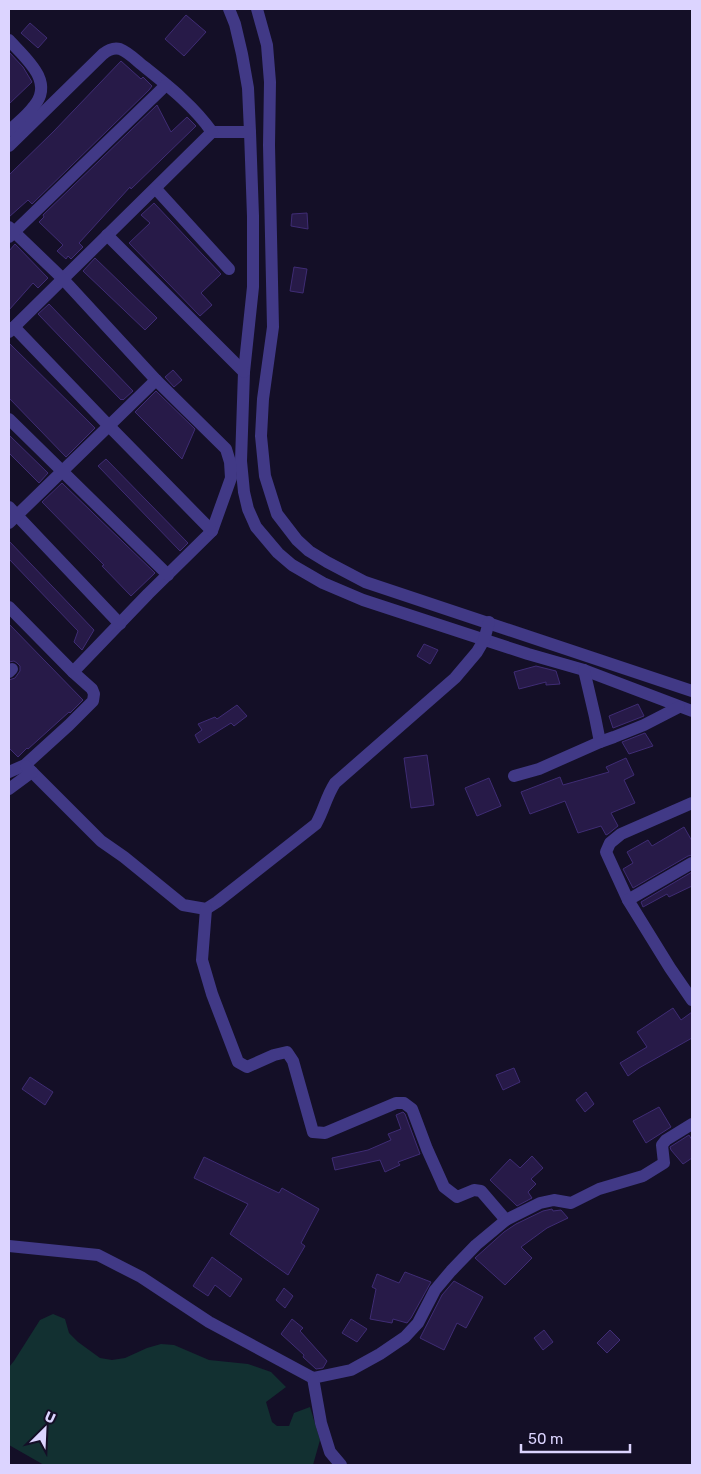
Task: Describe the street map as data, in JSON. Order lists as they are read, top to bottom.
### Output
{
  "scale_bar": "50 m",
  "north": "top right"
}
